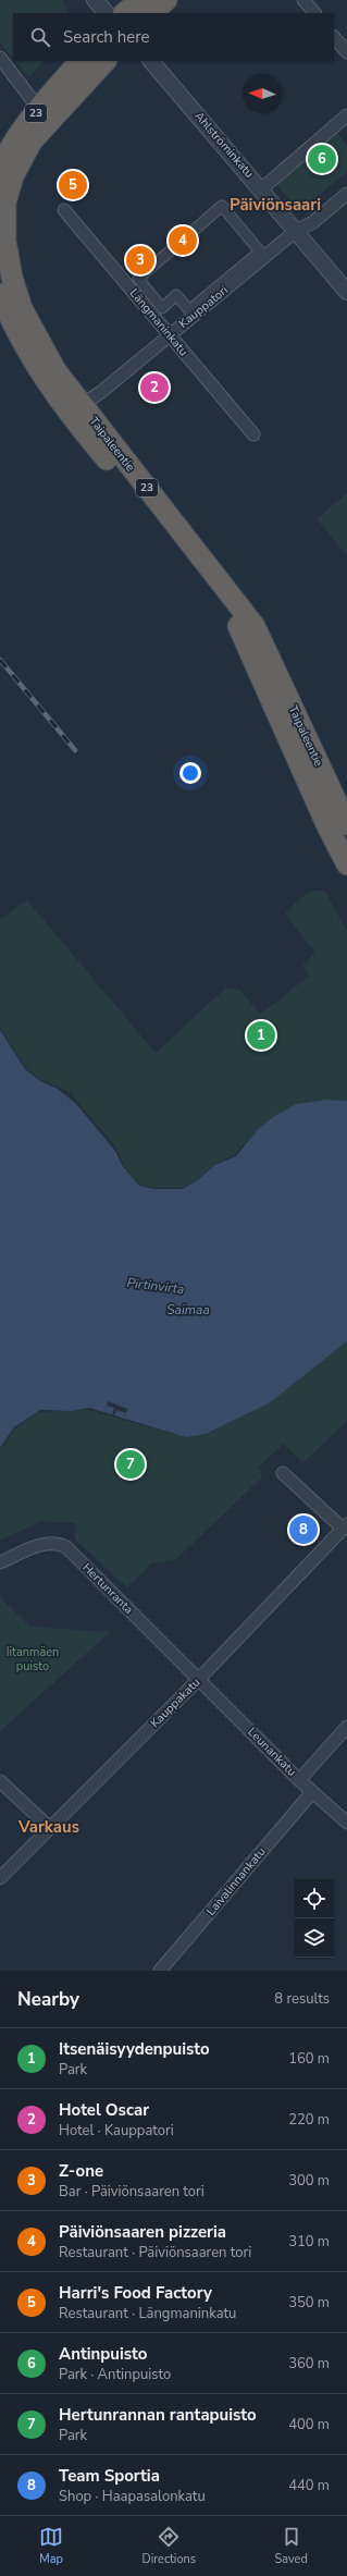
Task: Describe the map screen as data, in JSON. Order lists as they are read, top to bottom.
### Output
{
  "streets": {
    "highway": ["23", "Taipaleentie"],
    "street": [
      "Ahlströminkatu",
      "Kauppatori",
      "Längmaninkatu",
      "Hertunranta",
      "Kauppakatu",
      "Leunankatu",
      "Laivalinnankatu"
    ]
  },
  "crossings": [
    ["Ahlströminkatu", "Kauppatori"],
    ["Kauppatori", "Längmaninkatu"],
    ["Kauppatori", "Taipaleentie"],
    ["Hertunranta", "Kauppakatu"],
    ["Hertunranta", "Leunankatu"],
    ["Kauppakatu", "Leunankatu"],
    ["Leunankatu", "Laivalinnankatu"]
  ],
  "districts": ["Päiviönsaari", "Varkaus"],
  "water": ["Pirtinvirta", "Saimaa"],
  "parks": ["Iitanmäen puisto"],
  "north": "left",
  "page": {
    "search": "Search here",
    "pins": [
      "6",
      "5",
      "4",
      "3",
      "2",
      "1",
      "7",
      "8"
    ],
    "heading": ["Nearby", "8 results"],
    "list": [
      {
        "mark": "1",
        "name": "Itsenäisyydenpuisto",
        "note": "Park",
        "value": "160 m"
      },
      {
        "mark": "2",
        "name": "Hotel Oscar",
        "note": "Hotel · Kauppatori",
        "value": "220 m"
      },
      {
        "mark": "3",
        "name": "Z-one",
        "note": "Bar · Päiviönsaaren tori",
        "value": "300 m"
      },
      {
        "mark": "4",
        "name": "Päiviönsaaren pizzeria",
        "note": "Restaurant · Päiviönsaaren tori",
        "value": "310 m"
      },
      {
        "mark": "5",
        "name": "Harri's Food Factory",
        "note": "Restaurant · Längmaninkatu",
        "value": "350 m"
      },
      {
        "mark": "6",
        "name": "Antinpuisto",
        "note": "Park · Antinpuisto",
        "value": "360 m"
      },
      {
        "mark": "7",
        "name": "Hertunrannan rantapuisto",
        "note": "Park",
        "value": "400 m"
      },
      {
        "mark": "8",
        "name": "Team Sportia",
        "note": "Shop · Haapasalonkatu",
        "value": "440 m"
      }
    ],
    "nav": ["Map", "Directions", "Saved"]
  }
}
